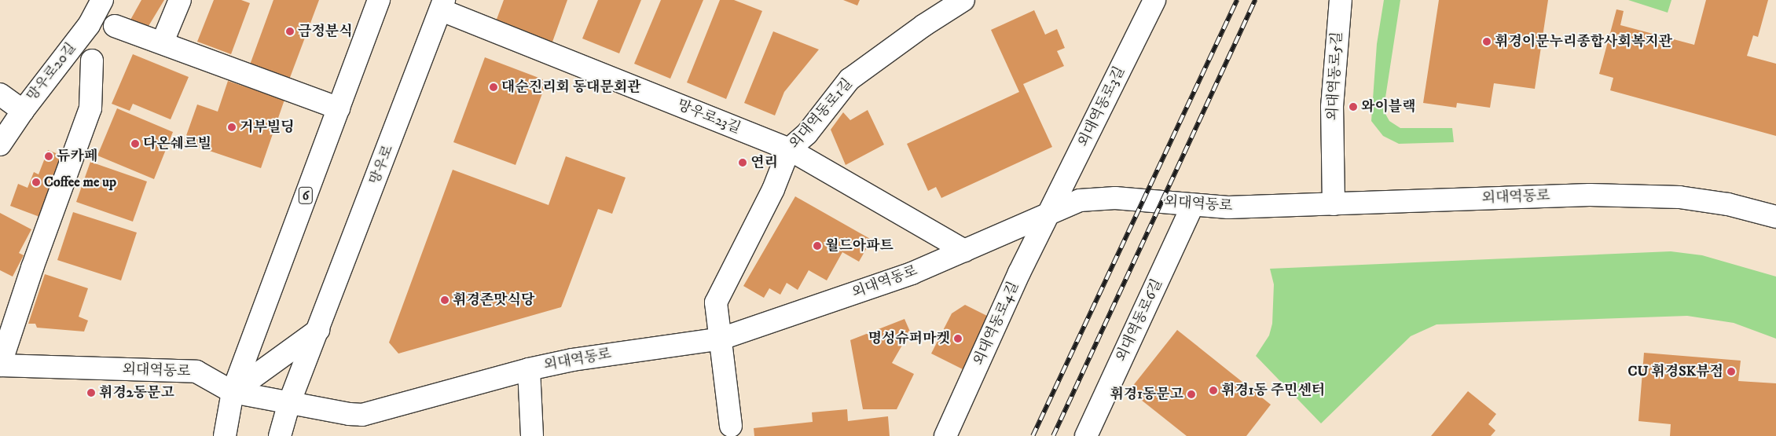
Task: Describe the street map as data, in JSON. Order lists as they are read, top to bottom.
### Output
{
  "streets": {
    "street": [
      "망우로20길",
      "외대역동로5길",
      "외대역동로3길",
      "외대역동로1길",
      "망우로23길",
      "망우로",
      "6",
      "외대역동로",
      "외대역동로6길",
      "외대역동로4길"
    ]
  },
  "crossings": [
    ["외대역동로5길", "외대역동로"],
    ["외대역동로3길", "외대역동로"],
    ["외대역동로3길", "외대역동로4길"],
    ["외대역동로1길", "망우로23길"],
    ["외대역동로1길", "외대역동로"],
    ["망우로23길", "망우로"],
    ["망우로23길", "외대역동로"],
    ["망우로", "외대역동로"],
    ["6", "외대역동로"],
    ["외대역동로", "외대역동로6길"],
    ["외대역동로", "외대역동로4길"]
  ],
  "places": [
    "금정분식",
    "휘경이문누리종합사회복지관",
    "대순진리회 동대문회관",
    "와이블랙",
    "거부빌딩",
    "다온쉐르빌",
    "듀카페",
    "연리",
    "Coffee me up",
    "월드아파트",
    "휘경존맛식당",
    "명성슈퍼마켓",
    "CU 휘경SK뷰점",
    "휘경1동 주민센터",
    "휘경2동문고",
    "휘경1동문고"
  ]
}
